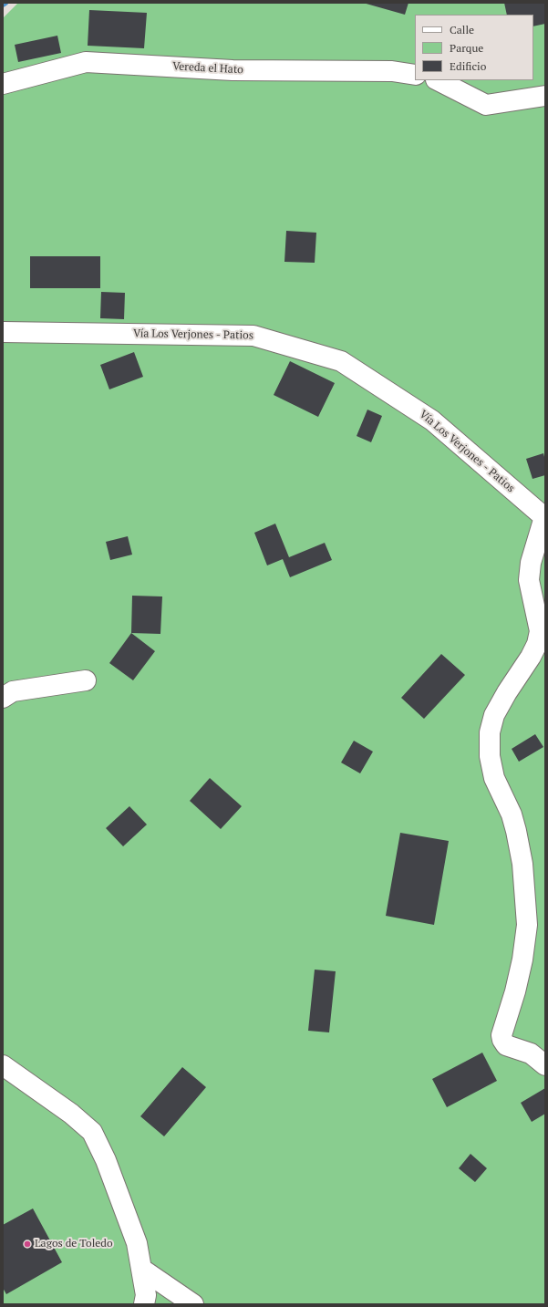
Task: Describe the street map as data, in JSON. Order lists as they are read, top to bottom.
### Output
{
  "streets": {
    "street": ["Vereda el Hato", "Vía Los Verjones - Patios"]
  },
  "places": ["Lagos de Toledo"],
  "legend": ["Calle", "Parque", "Edificio"]
}
